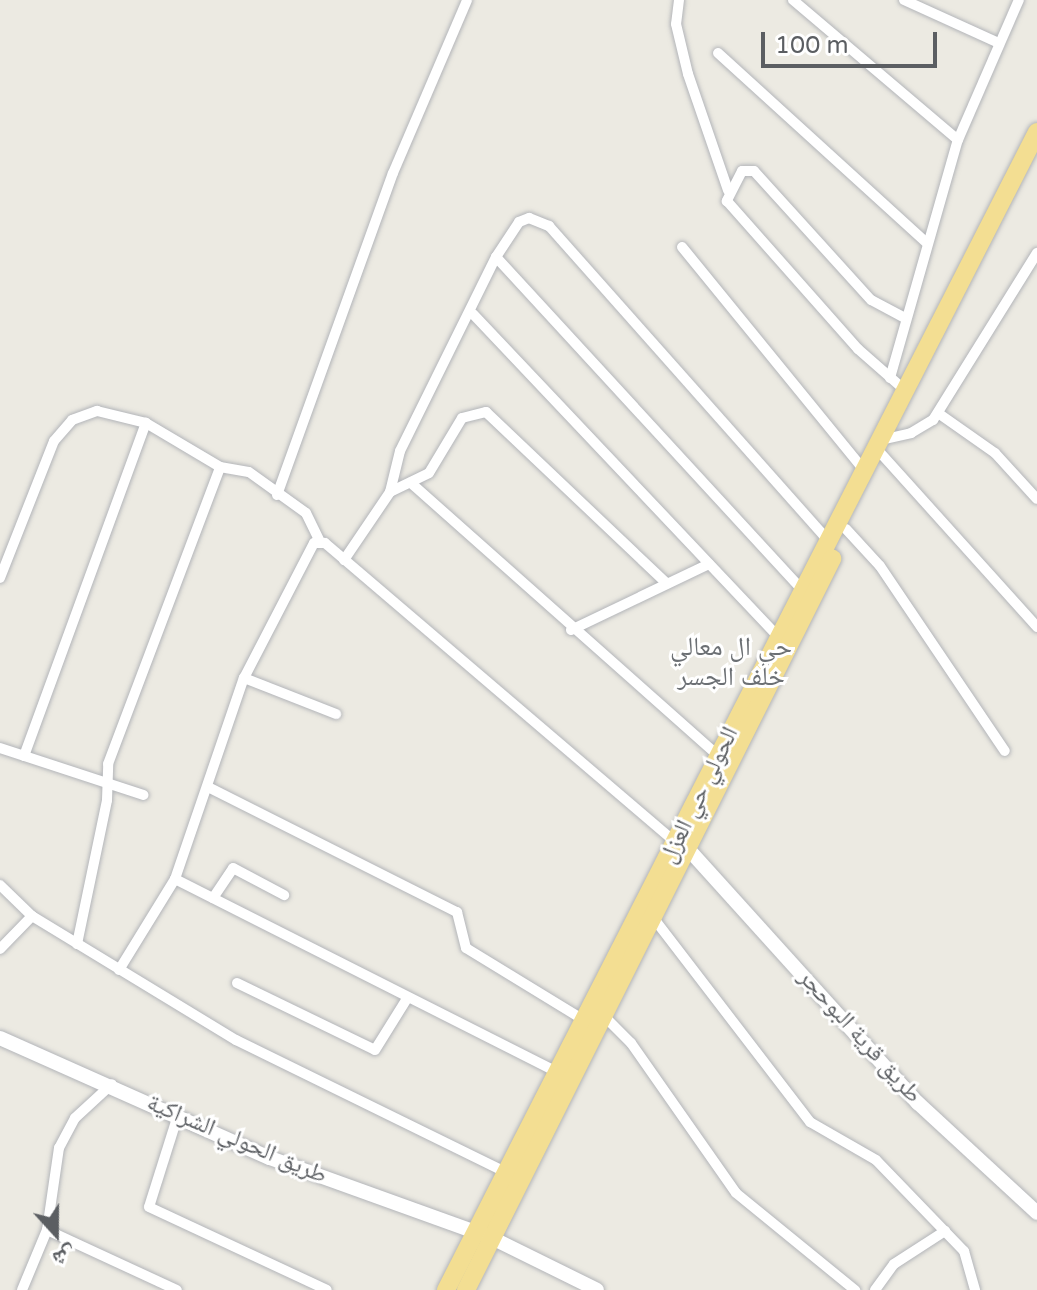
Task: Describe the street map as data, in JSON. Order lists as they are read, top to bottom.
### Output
{
  "streets": {
    "highway": ["الحولي حي العزل"],
    "street": ["طريق قرية البوحجر", "طريق الحولي الشراكية"]
  },
  "crossings": [
    ["الحولي حي العزل", "طريق قرية البوحجر"],
    ["الحولي حي العزل", "طريق الحولي الشراكية"]
  ],
  "districts": ["حي ال معالي خلف الجسر"],
  "scale_bar": "100 m",
  "north": "bottom"
}
